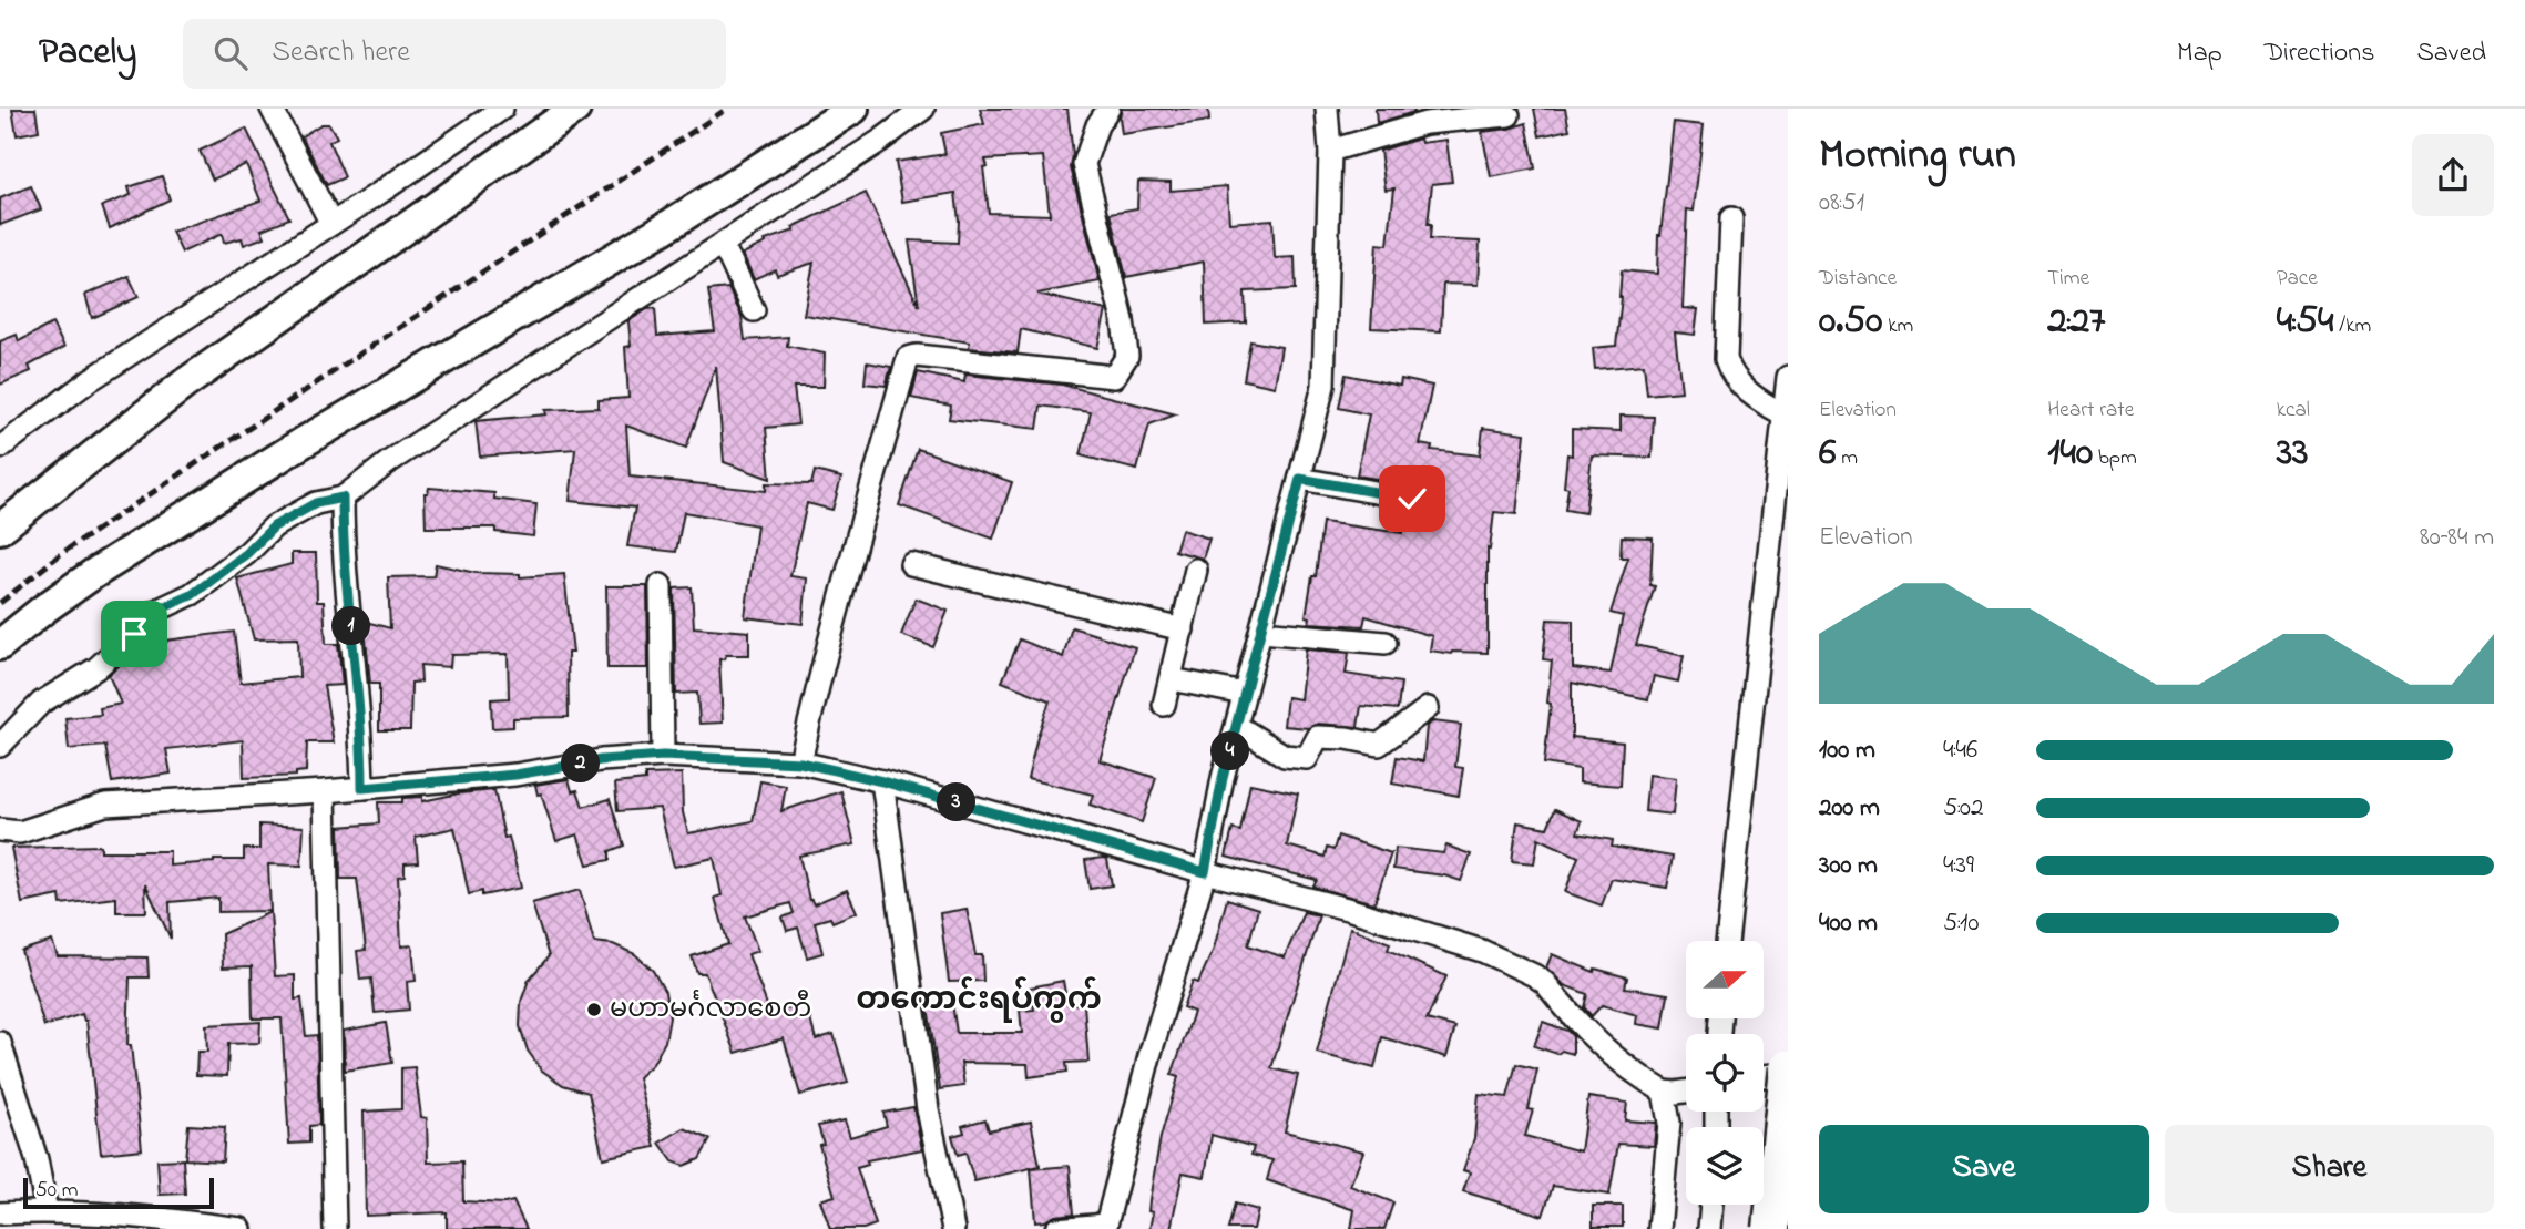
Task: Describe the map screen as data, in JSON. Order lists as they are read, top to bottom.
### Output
{
  "districts": ["တကောင်းရပ်ကွက်"],
  "places": ["မဟာမင်္ဂလာစေတီ"],
  "scale_bar": "50 m",
  "north": "right",
  "page": {
    "header": "Pacely",
    "search": "Search here",
    "nav": ["Map", "Directions", "Saved"],
    "heading": ["Morning run", "08:51"],
    "stats": [
      ["Distance", "0.50 km"],
      ["Time", "2:27"],
      ["Pace", "4:54 /km"],
      ["Elevation", "6 m"],
      ["Heart rate", "140 bpm"],
      ["kcal", "33"]
    ],
    "chart": ["Elevation", "80–84 m"],
    "pins": [
      "1",
      "4",
      "2",
      "3"
    ],
    "list": [
      {
        "name": "100 m",
        "note": "4:46"
      },
      {
        "name": "200 m",
        "note": "5:02"
      },
      {
        "name": "300 m",
        "note": "4:39"
      },
      {
        "name": "400 m",
        "note": "5:10"
      }
    ],
    "buttons": ["Save", "Share"],
    "scale": "50 m"
  }
}
